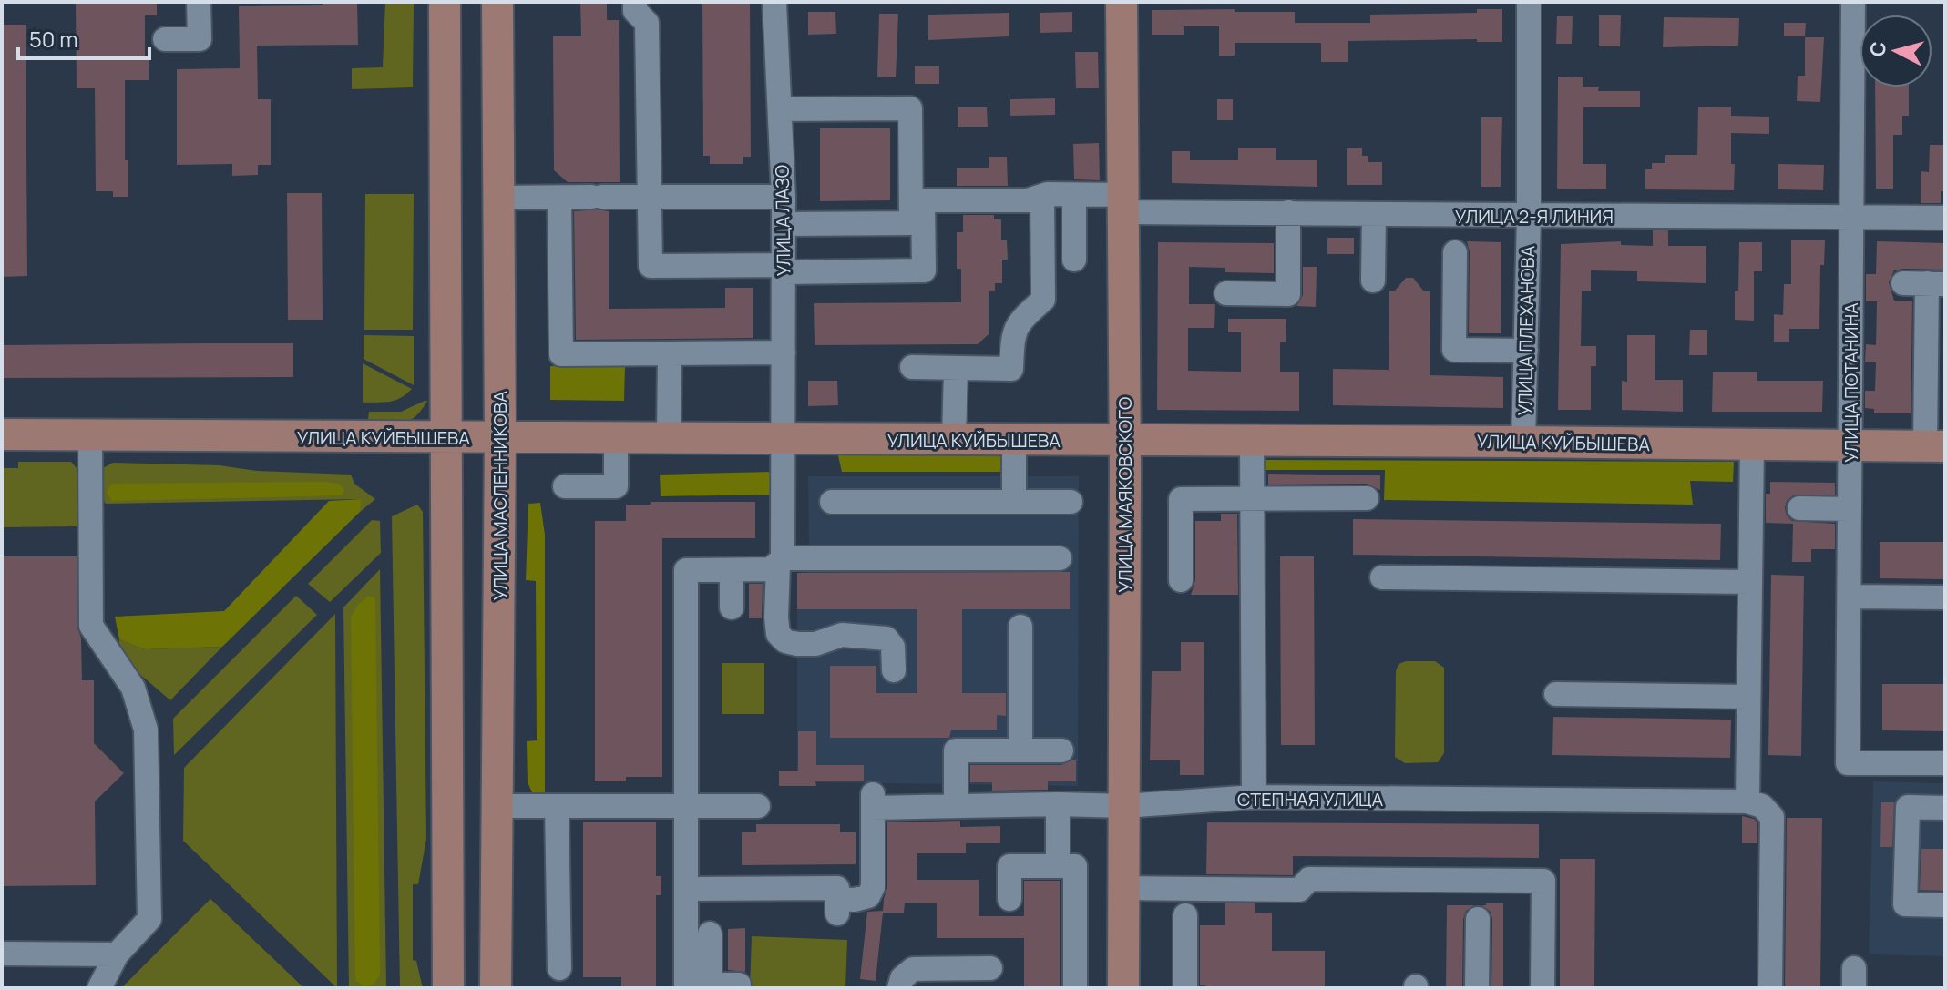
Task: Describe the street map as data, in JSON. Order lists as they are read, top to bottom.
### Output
{
  "streets": {
    "main road": ["УЛИЦА КУЙБЫШЕВА", "УЛИЦА МАЯКОВСКОГО", "УЛИЦА МАСЛЕННИКОВА"],
    "street": [
      "УЛИЦА 2-Я ЛИНИЯ",
      "УЛИЦА ЛАЗО",
      "УЛИЦА ПЛЕХАНОВА",
      "УЛИЦА ПОТАНИНА",
      "СТЕПНАЯ УЛИЦА"
    ]
  },
  "crossings": [
    ["УЛИЦА 2-Я ЛИНИЯ", "УЛИЦА ЛАЗО"],
    ["УЛИЦА 2-Я ЛИНИЯ", "УЛИЦА ПЛЕХАНОВА"],
    ["УЛИЦА 2-Я ЛИНИЯ", "УЛИЦА ПОТАНИНА"],
    ["УЛИЦА 2-Я ЛИНИЯ", "УЛИЦА МАЯКОВСКОГО"],
    ["УЛИЦА ЛАЗО", "УЛИЦА КУЙБЫШЕВА"],
    ["УЛИЦА ПЛЕХАНОВА", "УЛИЦА КУЙБЫШЕВА"],
    ["УЛИЦА ПОТАНИНА", "УЛИЦА КУЙБЫШЕВА"],
    ["УЛИЦА КУЙБЫШЕВА", "УЛИЦА МАЯКОВСКОГО"],
    ["УЛИЦА КУЙБЫШЕВА", "УЛИЦА МАСЛЕННИКОВА"],
    ["УЛИЦА МАЯКОВСКОГО", "СТЕПНАЯ УЛИЦА"]
  ],
  "scale_bar": "50 m",
  "north": "left"
}
